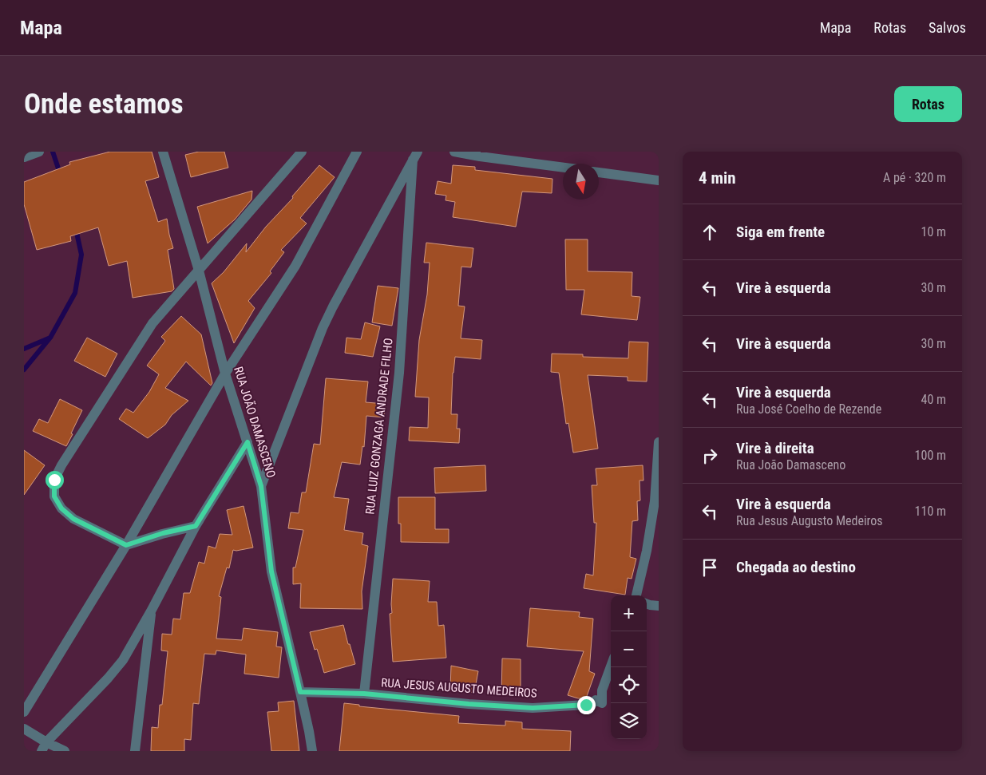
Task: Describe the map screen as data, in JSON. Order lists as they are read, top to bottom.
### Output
{
  "streets": {
    "street": ["RUA JOÃO DAMASCENO", "RUA LUIZ GONZAGA ANDRADE FILHO", "RUA JESUS AUGUSTO MEDEIROS"]
  },
  "crossings": [
    ["RUA JOÃO DAMASCENO", "RUA JESUS AUGUSTO MEDEIROS"],
    ["RUA LUIZ GONZAGA ANDRADE FILHO", "RUA JESUS AUGUSTO MEDEIROS"]
  ],
  "north": "bottom",
  "page": {
    "header": "Mapa",
    "nav": ["Mapa", "Rotas", "Salvos"],
    "buttons": "Rotas",
    "title": "Onde estamos",
    "heading": ["4 min", "A pé · 320 m"],
    "list": [
      ["Siga em frente", "10 m"],
      ["Vire à esquerda", "30 m"],
      ["Vire à esquerda", "30 m"],
      ["Vire à esquerda", "Rua José Coelho de Rezende", "40 m"],
      ["Vire à direita", "Rua João Damasceno", "100 m"],
      ["Vire à esquerda", "Rua Jesus Augusto Medeiros", "110 m"],
      "Chegada ao destino"
    ],
    "map_buttons": ["+", "−"]
  }
}
